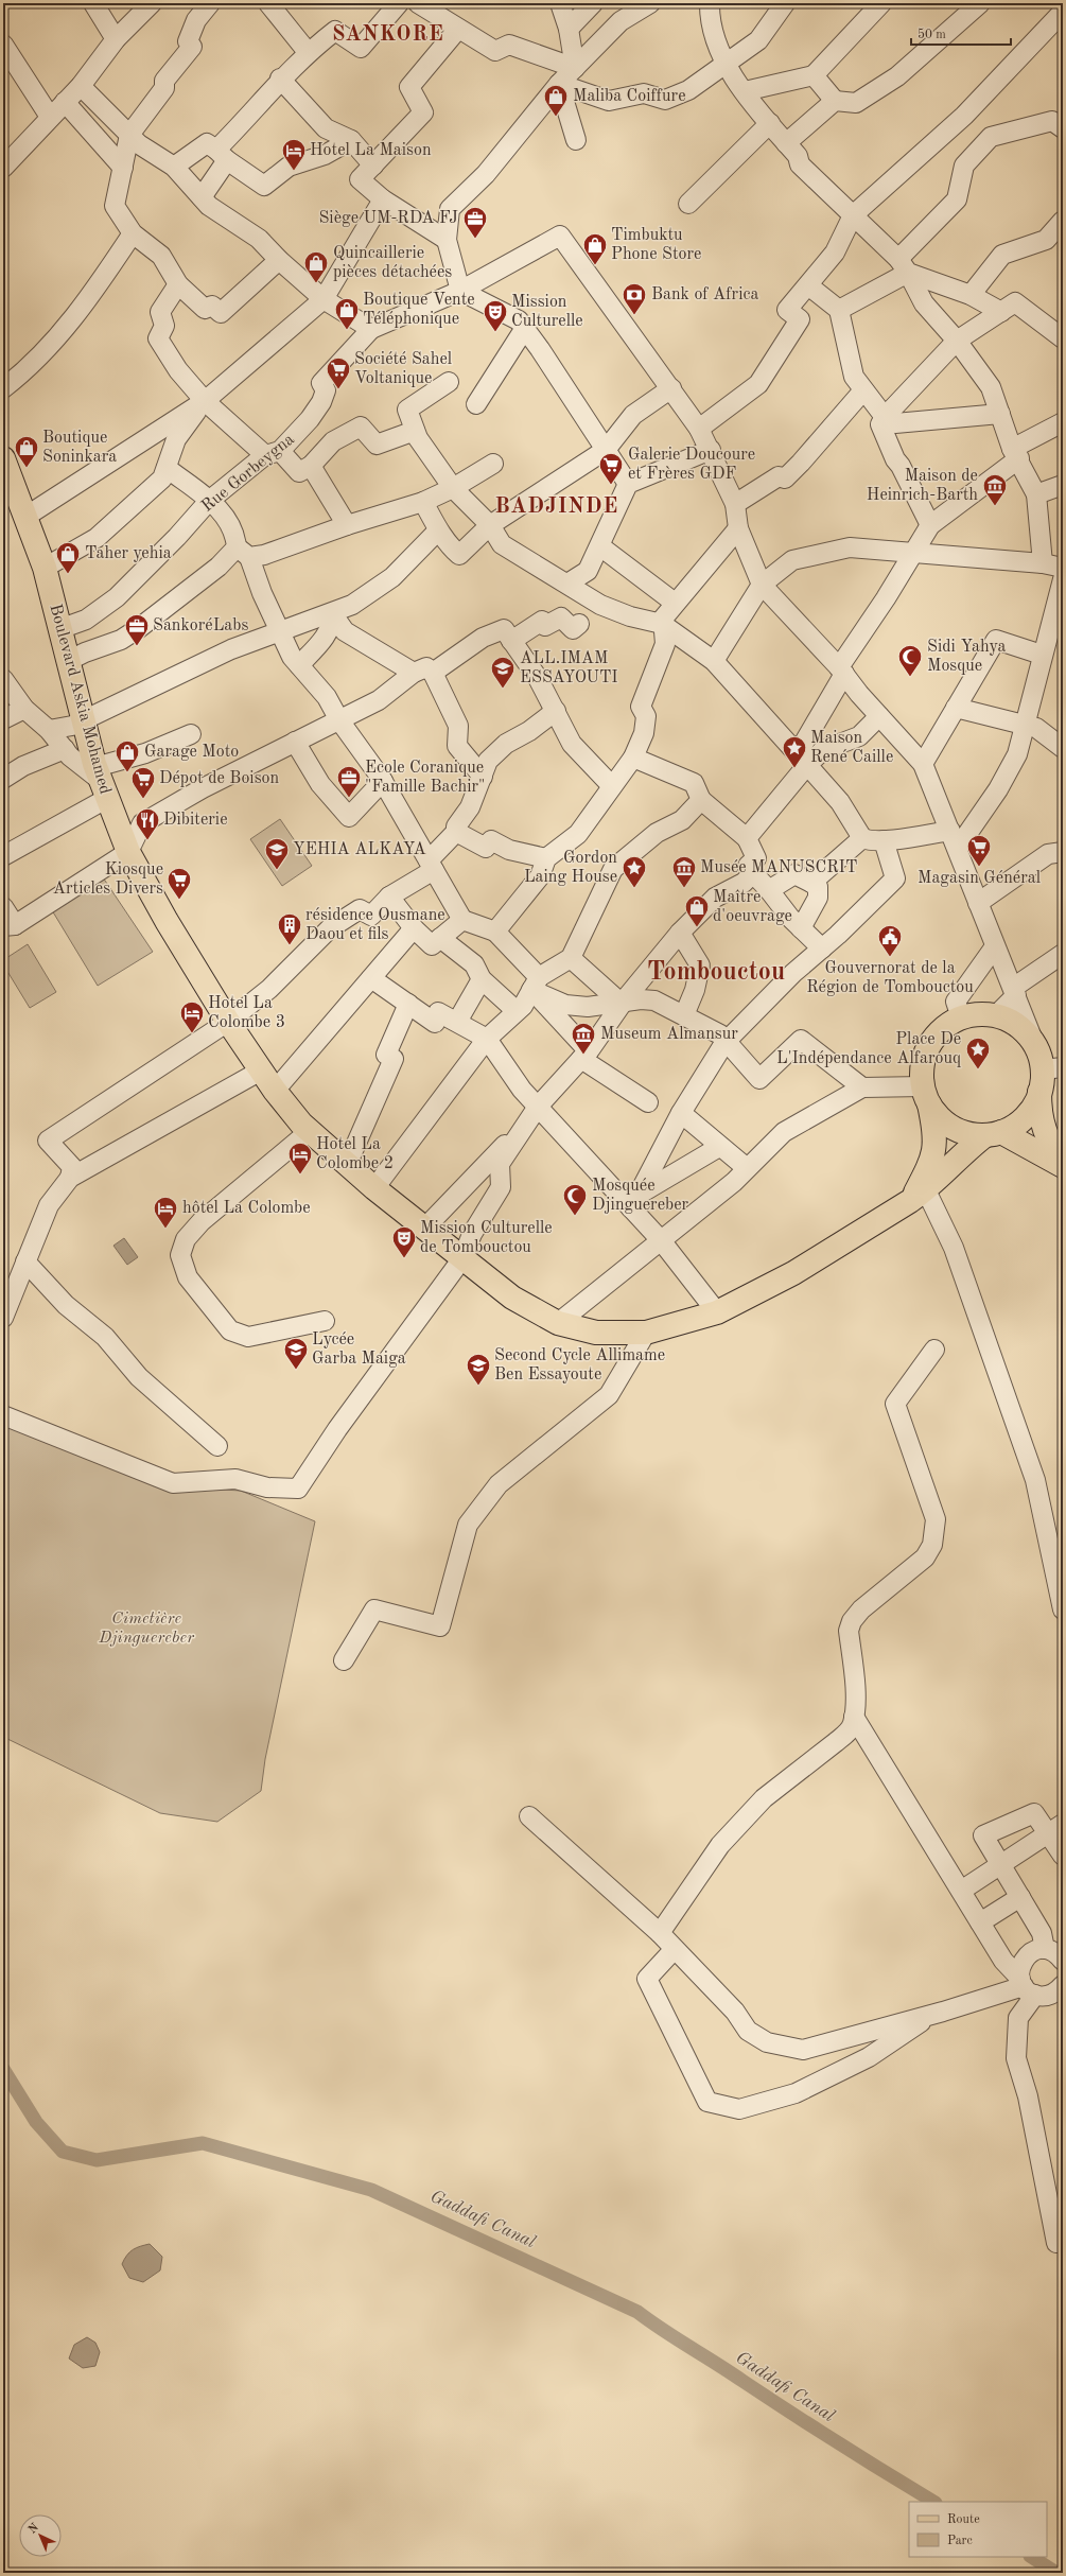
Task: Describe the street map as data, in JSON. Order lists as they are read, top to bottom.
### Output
{
  "streets": {
    "main road": ["Boulevard Askia Mohamed"],
    "street": ["Rue Gorbeygna"]
  },
  "crossings": [
    ["Rue Gorbeygna", "Boulevard Askia Mohamed"]
  ],
  "districts": ["SANKORE", "BADJINDE", "Tombouctou"],
  "water": ["Gaddafi Canal"],
  "parks": ["Cimetière Djinguereber"],
  "places": {
    "shop": [
      "Maliba Coiffure",
      "Timbuktu Phone Store",
      "Quincaillerie pièces détachées",
      "Boutique Vente Téléphonique",
      "Boutique Soninkara",
      "Taher yehia",
      "Garage Moto",
      "Maître d'oeuvrage"
    ],
    "hotel": [
      "Hotel La Maison",
      "Hotel La Colombe 3",
      "Hotel La Colombe 2",
      "hôtel La Colombe"
    ],
    "office": ["Siège UM-RDA FJ", "SankoréLabs", "Ecole Coranique \"Famille Bachir\""],
    "bank": ["Bank of Africa"],
    "theatre": ["Mission Culturelle", "Mission Culturelle de Tombouctou"],
    "supermarket": [
      "Société Sahel Voltanique",
      "Galerie Doucoure et Frères GDF",
      "Dépot de Boison",
      "Magasin Général",
      "Kiosque Articles Divers"
    ],
    "museum": ["Maison de Heinrich-Barth", "Musée MANUSCRIT", "Museum Almansur"],
    "mosque": ["Sidi Yahya Mosque", "Mosquée Djinguereber"],
    "school or university": [
      "ALL.IMAM ESSAYOUTI",
      "YEHIA ALKAYA",
      "Lycée Garba Maiga",
      "Second Cycle Allimame Ben Essayoute"
    ],
    "place": ["Maison René Caille", "Gordon Laing House", "Place De L'Indépendance Alfarouq"],
    "restaurant": ["Dibiterie"],
    "building": ["résidence Ousmane Daou et fils"],
    "public building": ["Gouvernorat de la Région de Tombouctou"]
  },
  "legend": ["Route", "Parc"],
  "scale_bar": "50 m",
  "north": "top left"
}
